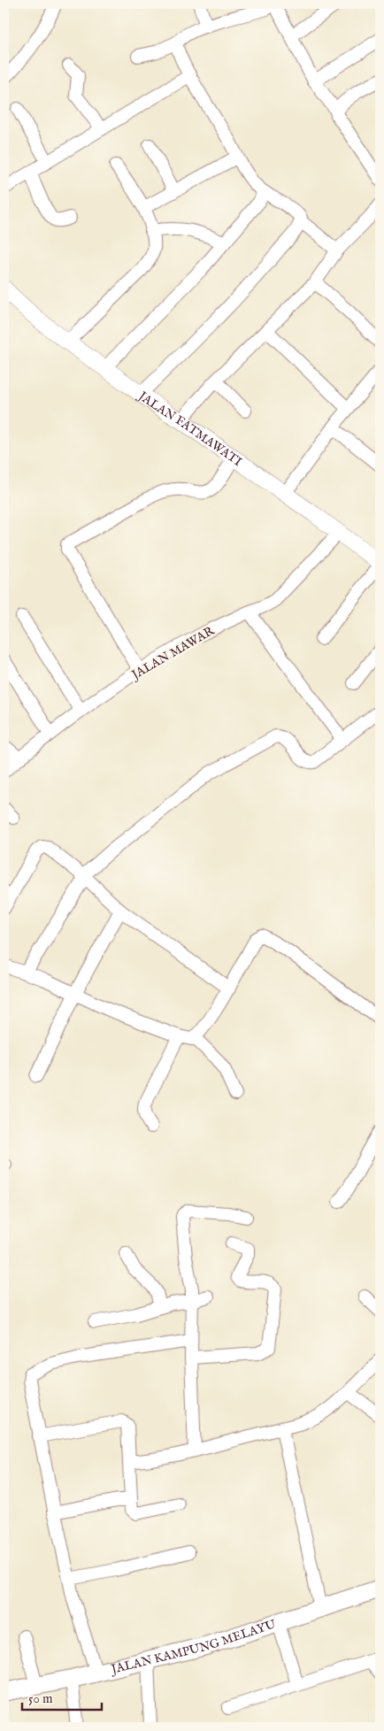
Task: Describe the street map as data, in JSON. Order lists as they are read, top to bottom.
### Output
{
  "streets": {
    "main road": ["JALAN KAMPUNG MELAYU"],
    "street": ["JALAN FATMAWATI", "JALAN MAWAR"]
  },
  "crossings": [
    ["JALAN FATMAWATI", "JALAN MAWAR"]
  ],
  "scale_bar": "50 m"
}
